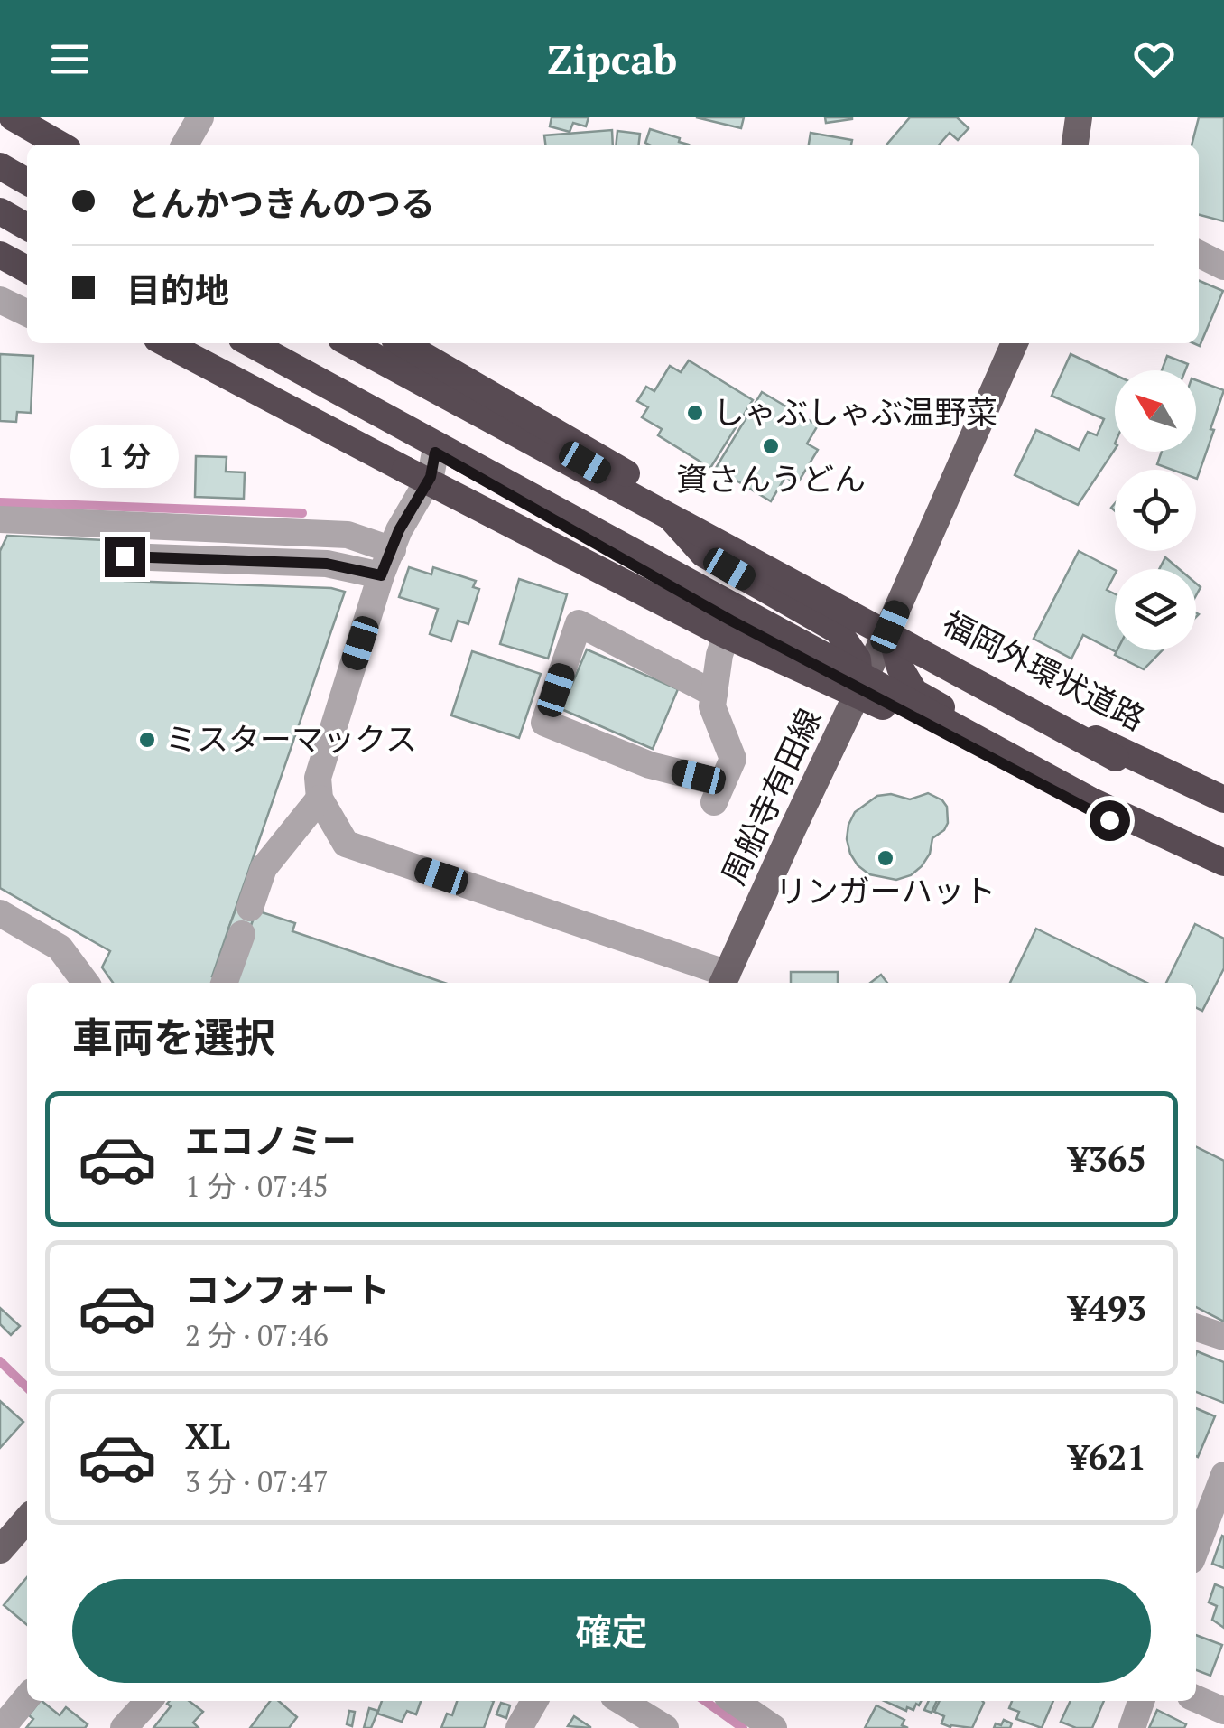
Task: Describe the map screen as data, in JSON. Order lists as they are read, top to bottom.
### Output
{
  "streets": {
    "highway": ["福岡外環状道路"],
    "main road": ["周船寺有田線"]
  },
  "crossings": [
    ["福岡外環状道路", "周船寺有田線"]
  ],
  "places": [
    "しゃぶしゃぶ温野菜",
    "資さんうどん",
    "ミスターマックス",
    "リンガーハット"
  ],
  "north": "top left",
  "page": {
    "header": "Zipcab",
    "banner": ["とんかつきんのつる", "目的地"],
    "bubble": "1 分",
    "heading": "車両を選択",
    "list": [
      {
        "name": "エコノミー",
        "note": "1 分 · 07:45",
        "value": "¥365"
      },
      {
        "name": "コンフォート",
        "note": "2 分 · 07:46",
        "value": "¥493"
      },
      {
        "name": "XL",
        "note": "3 分 · 07:47",
        "value": "¥621"
      }
    ],
    "buttons": "確定"
  }
}
